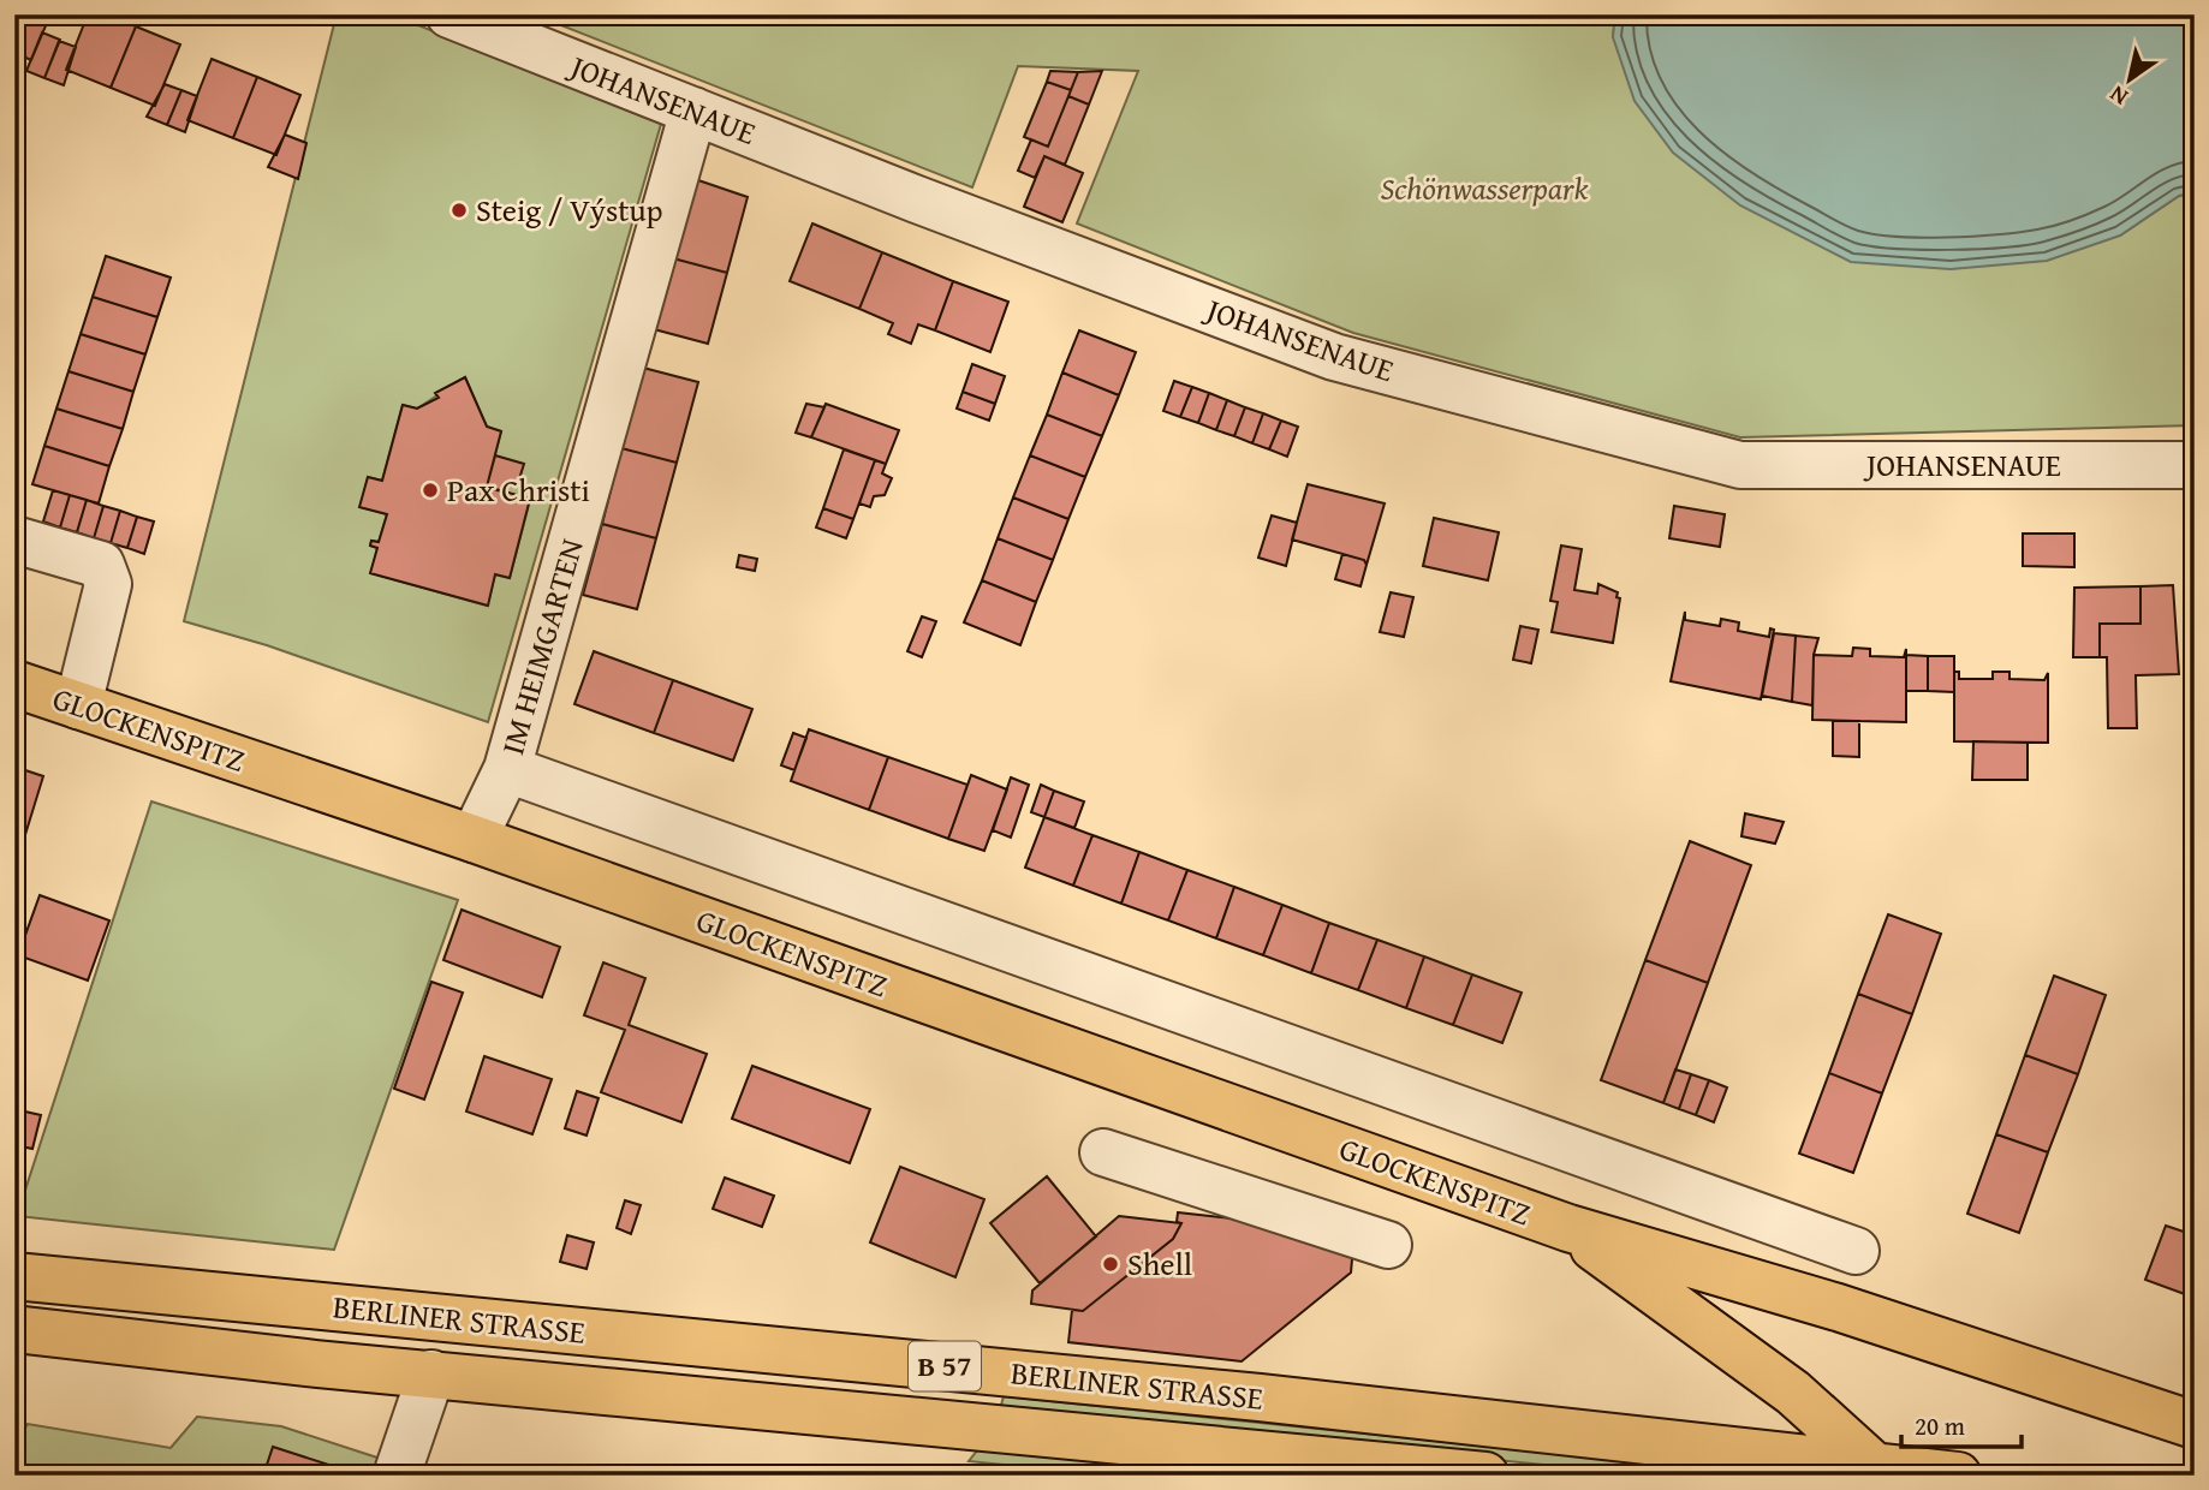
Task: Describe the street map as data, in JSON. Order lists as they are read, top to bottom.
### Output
{
  "streets": {
    "main road": ["GLOCKENSPITZ", "BERLINER STRASSE", "B 57"],
    "street": ["JOHANSENAUE", "IM HEIMGARTEN"]
  },
  "crossings": [
    ["JOHANSENAUE", "IM HEIMGARTEN"],
    ["IM HEIMGARTEN", "GLOCKENSPITZ"],
    ["GLOCKENSPITZ", "BERLINER STRASSE"]
  ],
  "parks": ["Schönwasserpark"],
  "places": ["Steig / Výstup", "Pax Christi", "Shell"],
  "scale_bar": "20 m",
  "north": "bottom left"
}
